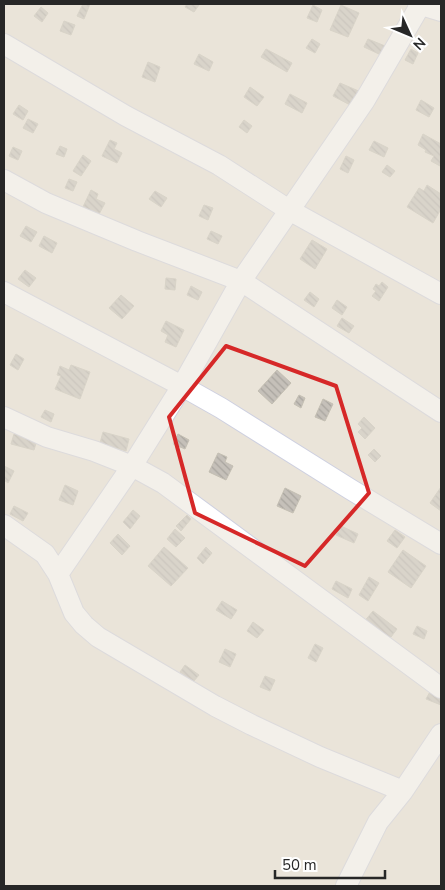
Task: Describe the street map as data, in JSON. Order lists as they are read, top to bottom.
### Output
{
  "scale_bar": "50 m",
  "north": "bottom right"
}
